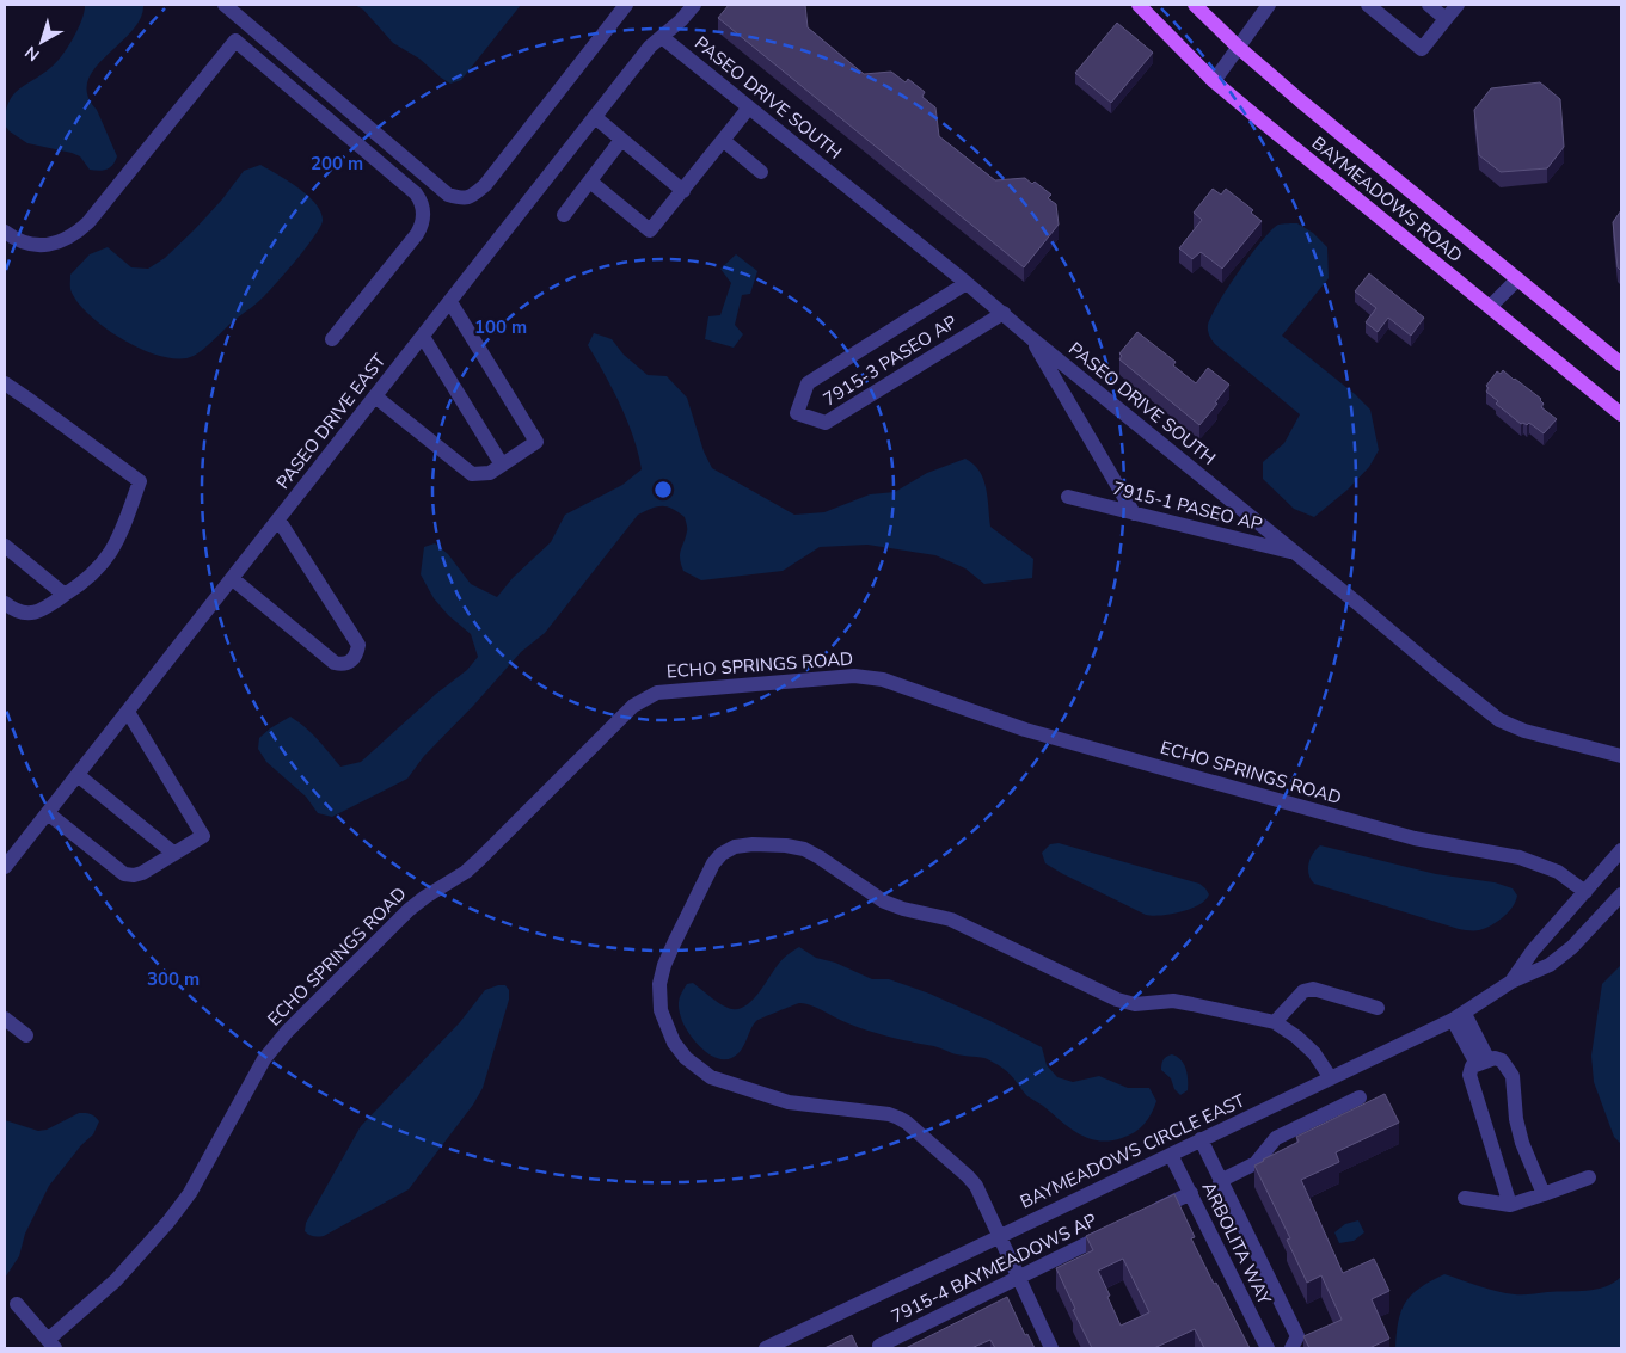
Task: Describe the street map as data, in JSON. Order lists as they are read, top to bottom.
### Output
{
  "streets": {
    "main road": ["BAYMEADOWS ROAD"],
    "street": [
      "PASEO DRIVE SOUTH",
      "7915-3 PASEO AP",
      "PASEO DRIVE EAST",
      "7915-1 PASEO AP",
      "ECHO SPRINGS ROAD",
      "BAYMEADOWS CIRCLE EAST",
      "ARBOLITA WAY",
      "7915-4 BAYMEADOWS AP"
    ]
  },
  "crossings": [
    ["PASEO DRIVE SOUTH", "7915-3 PASEO AP"],
    ["PASEO DRIVE SOUTH", "PASEO DRIVE EAST"],
    ["PASEO DRIVE SOUTH", "7915-1 PASEO AP"],
    ["ECHO SPRINGS ROAD", "BAYMEADOWS CIRCLE EAST"],
    ["BAYMEADOWS CIRCLE EAST", "ARBOLITA WAY"]
  ],
  "north": "bottom left",
  "rings": ["200 m", "100 m", "300 m"]
}
